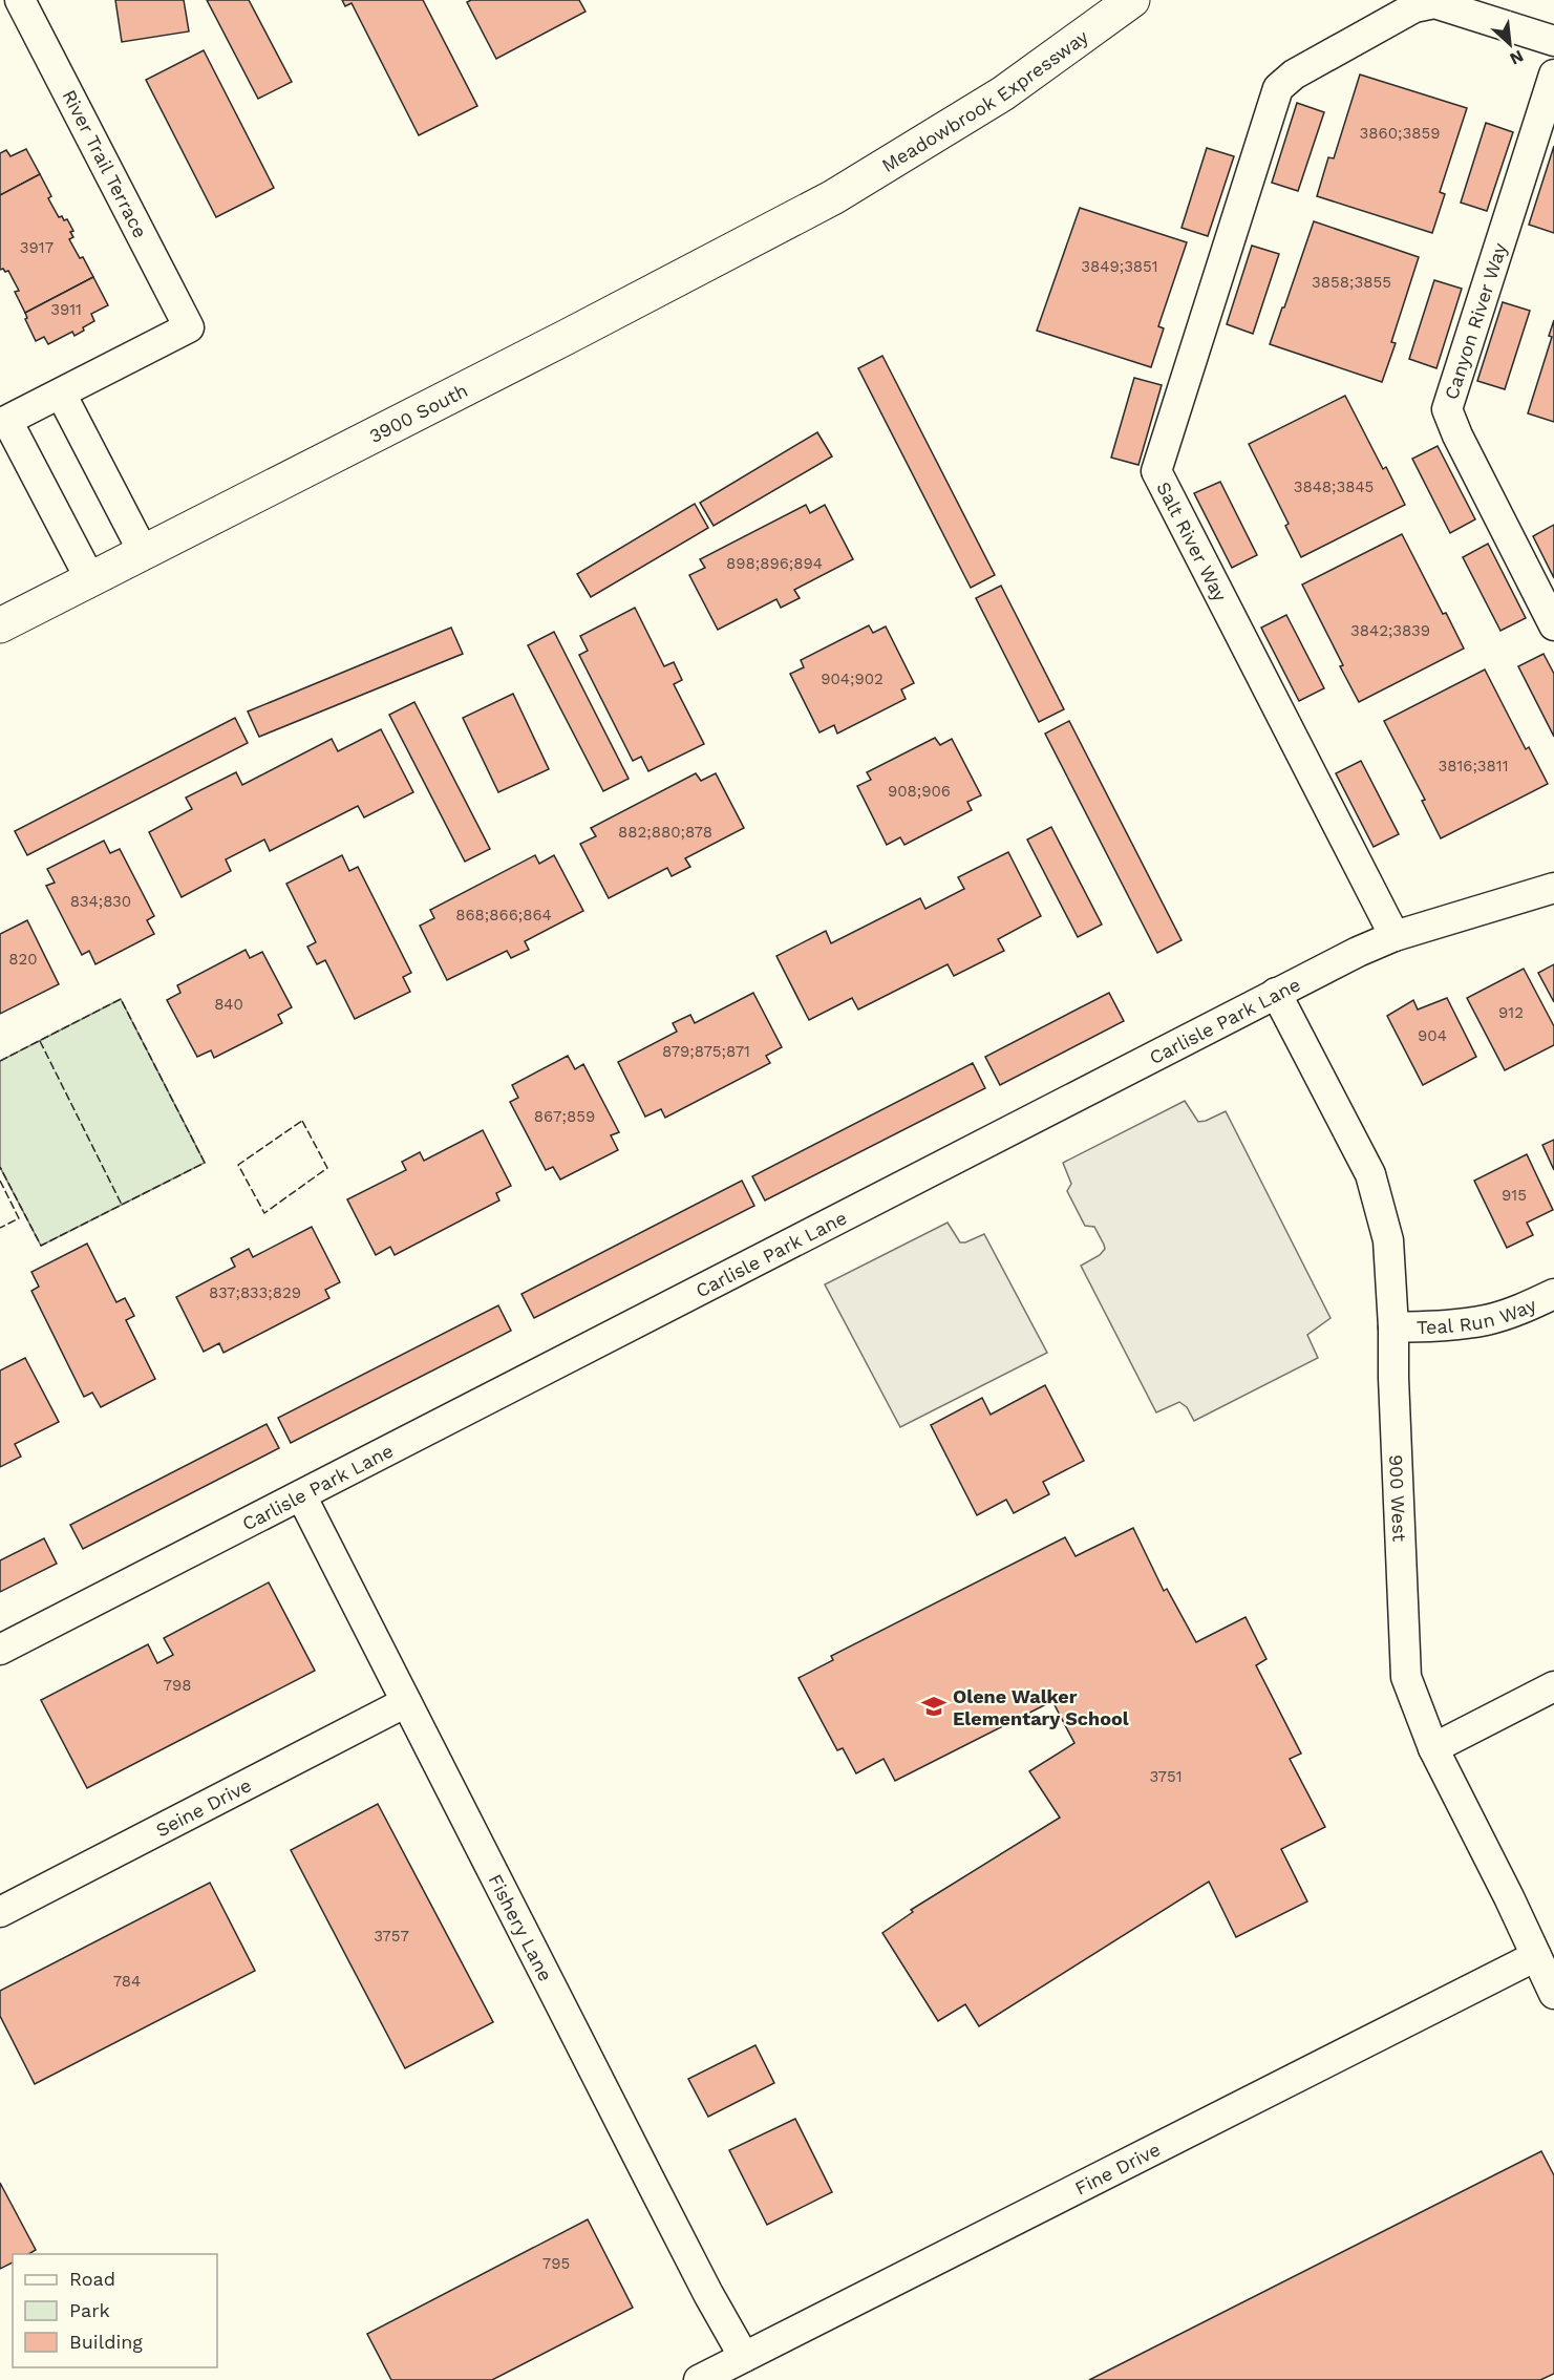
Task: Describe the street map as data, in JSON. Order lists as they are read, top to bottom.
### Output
{
  "streets": {
    "main road": ["Meadowbrook Expressway", "3900 South"],
    "street": [
      "River Trail Terrace",
      "Canyon River Way",
      "Salt River Way",
      "Carlisle Park Lane",
      "Teal Run Way",
      "900 West",
      "Seine Drive",
      "Fishery Lane",
      "Fine Drive"
    ]
  },
  "crossings": [
    ["Meadowbrook Expressway", "3900 South"],
    ["Salt River Way", "Carlisle Park Lane"],
    ["Carlisle Park Lane", "900 West"],
    ["Carlisle Park Lane", "Fishery Lane"],
    ["Teal Run Way", "900 West"],
    ["900 West", "Fine Drive"],
    ["Seine Drive", "Fishery Lane"],
    ["Fishery Lane", "Fine Drive"]
  ],
  "places": {
    "school or university": ["Olene Walker Elementary School"]
  },
  "house_numbers": [
    "3860;3859",
    "3917",
    "3849;3851",
    "3858;3855",
    "3911",
    "3848;3845",
    "898;896;894",
    "3842;3839",
    "904;902",
    "3816;3811",
    "908;906",
    "882;880;878",
    "834;830",
    "868;866;864",
    "820",
    "840",
    "912",
    "904",
    "879;875;871",
    "867;859",
    "915",
    "837;833;829",
    "798",
    "3751",
    "3757",
    "784",
    "795"
  ],
  "legend": ["Road", "Park", "Building"],
  "north": "bottom right"
}
